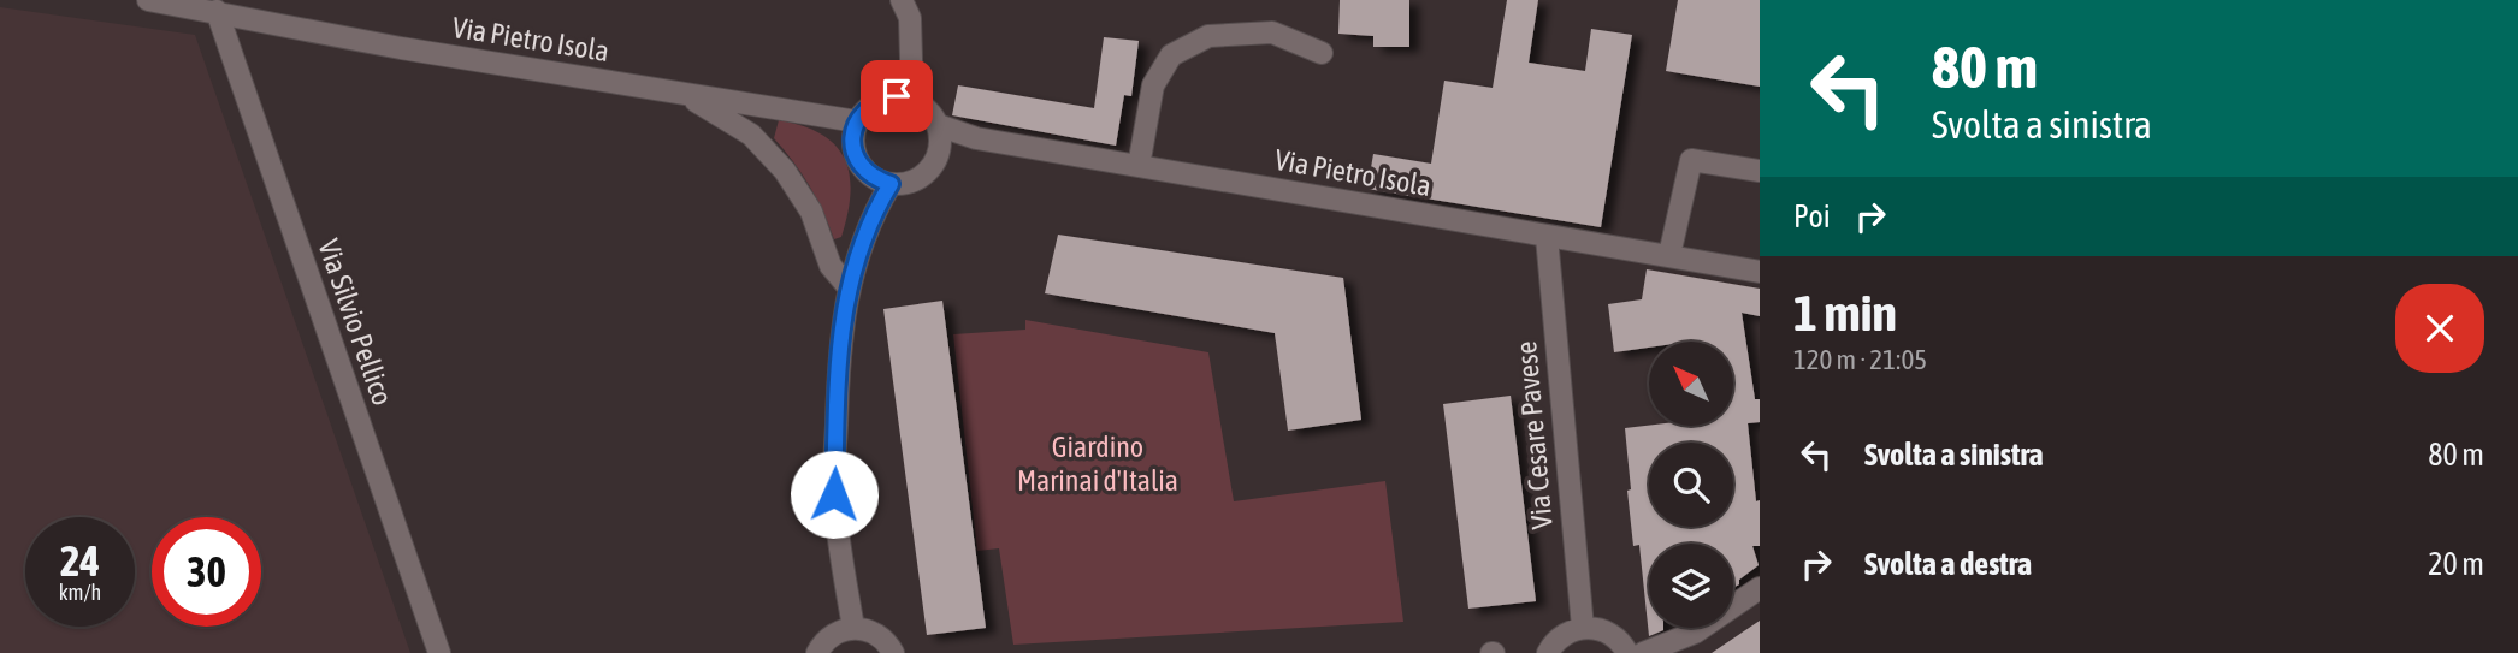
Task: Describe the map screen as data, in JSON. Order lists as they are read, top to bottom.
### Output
{
  "streets": {
    "street": ["Via Pietro Isola", "Via Silvio Pellico", "Via Cesare Pavese"]
  },
  "crossings": [
    ["Via Pietro Isola", "Via Silvio Pellico"],
    ["Via Pietro Isola", "Via Cesare Pavese"]
  ],
  "parks": ["Giardino Marinai d'Italia"],
  "north": "top left",
  "page": {
    "turn": ["80 m", "Svolta a sinistra"],
    "then": "Poi",
    "heading": ["1 min", "120 m · 21:05"],
    "list": [
      {
        "name": "Svolta a sinistra",
        "value": "80 m"
      },
      {
        "name": "Svolta a destra",
        "value": "20 m"
      }
    ],
    "speed": "24 km/h",
    "limit": "30"
  }
}
